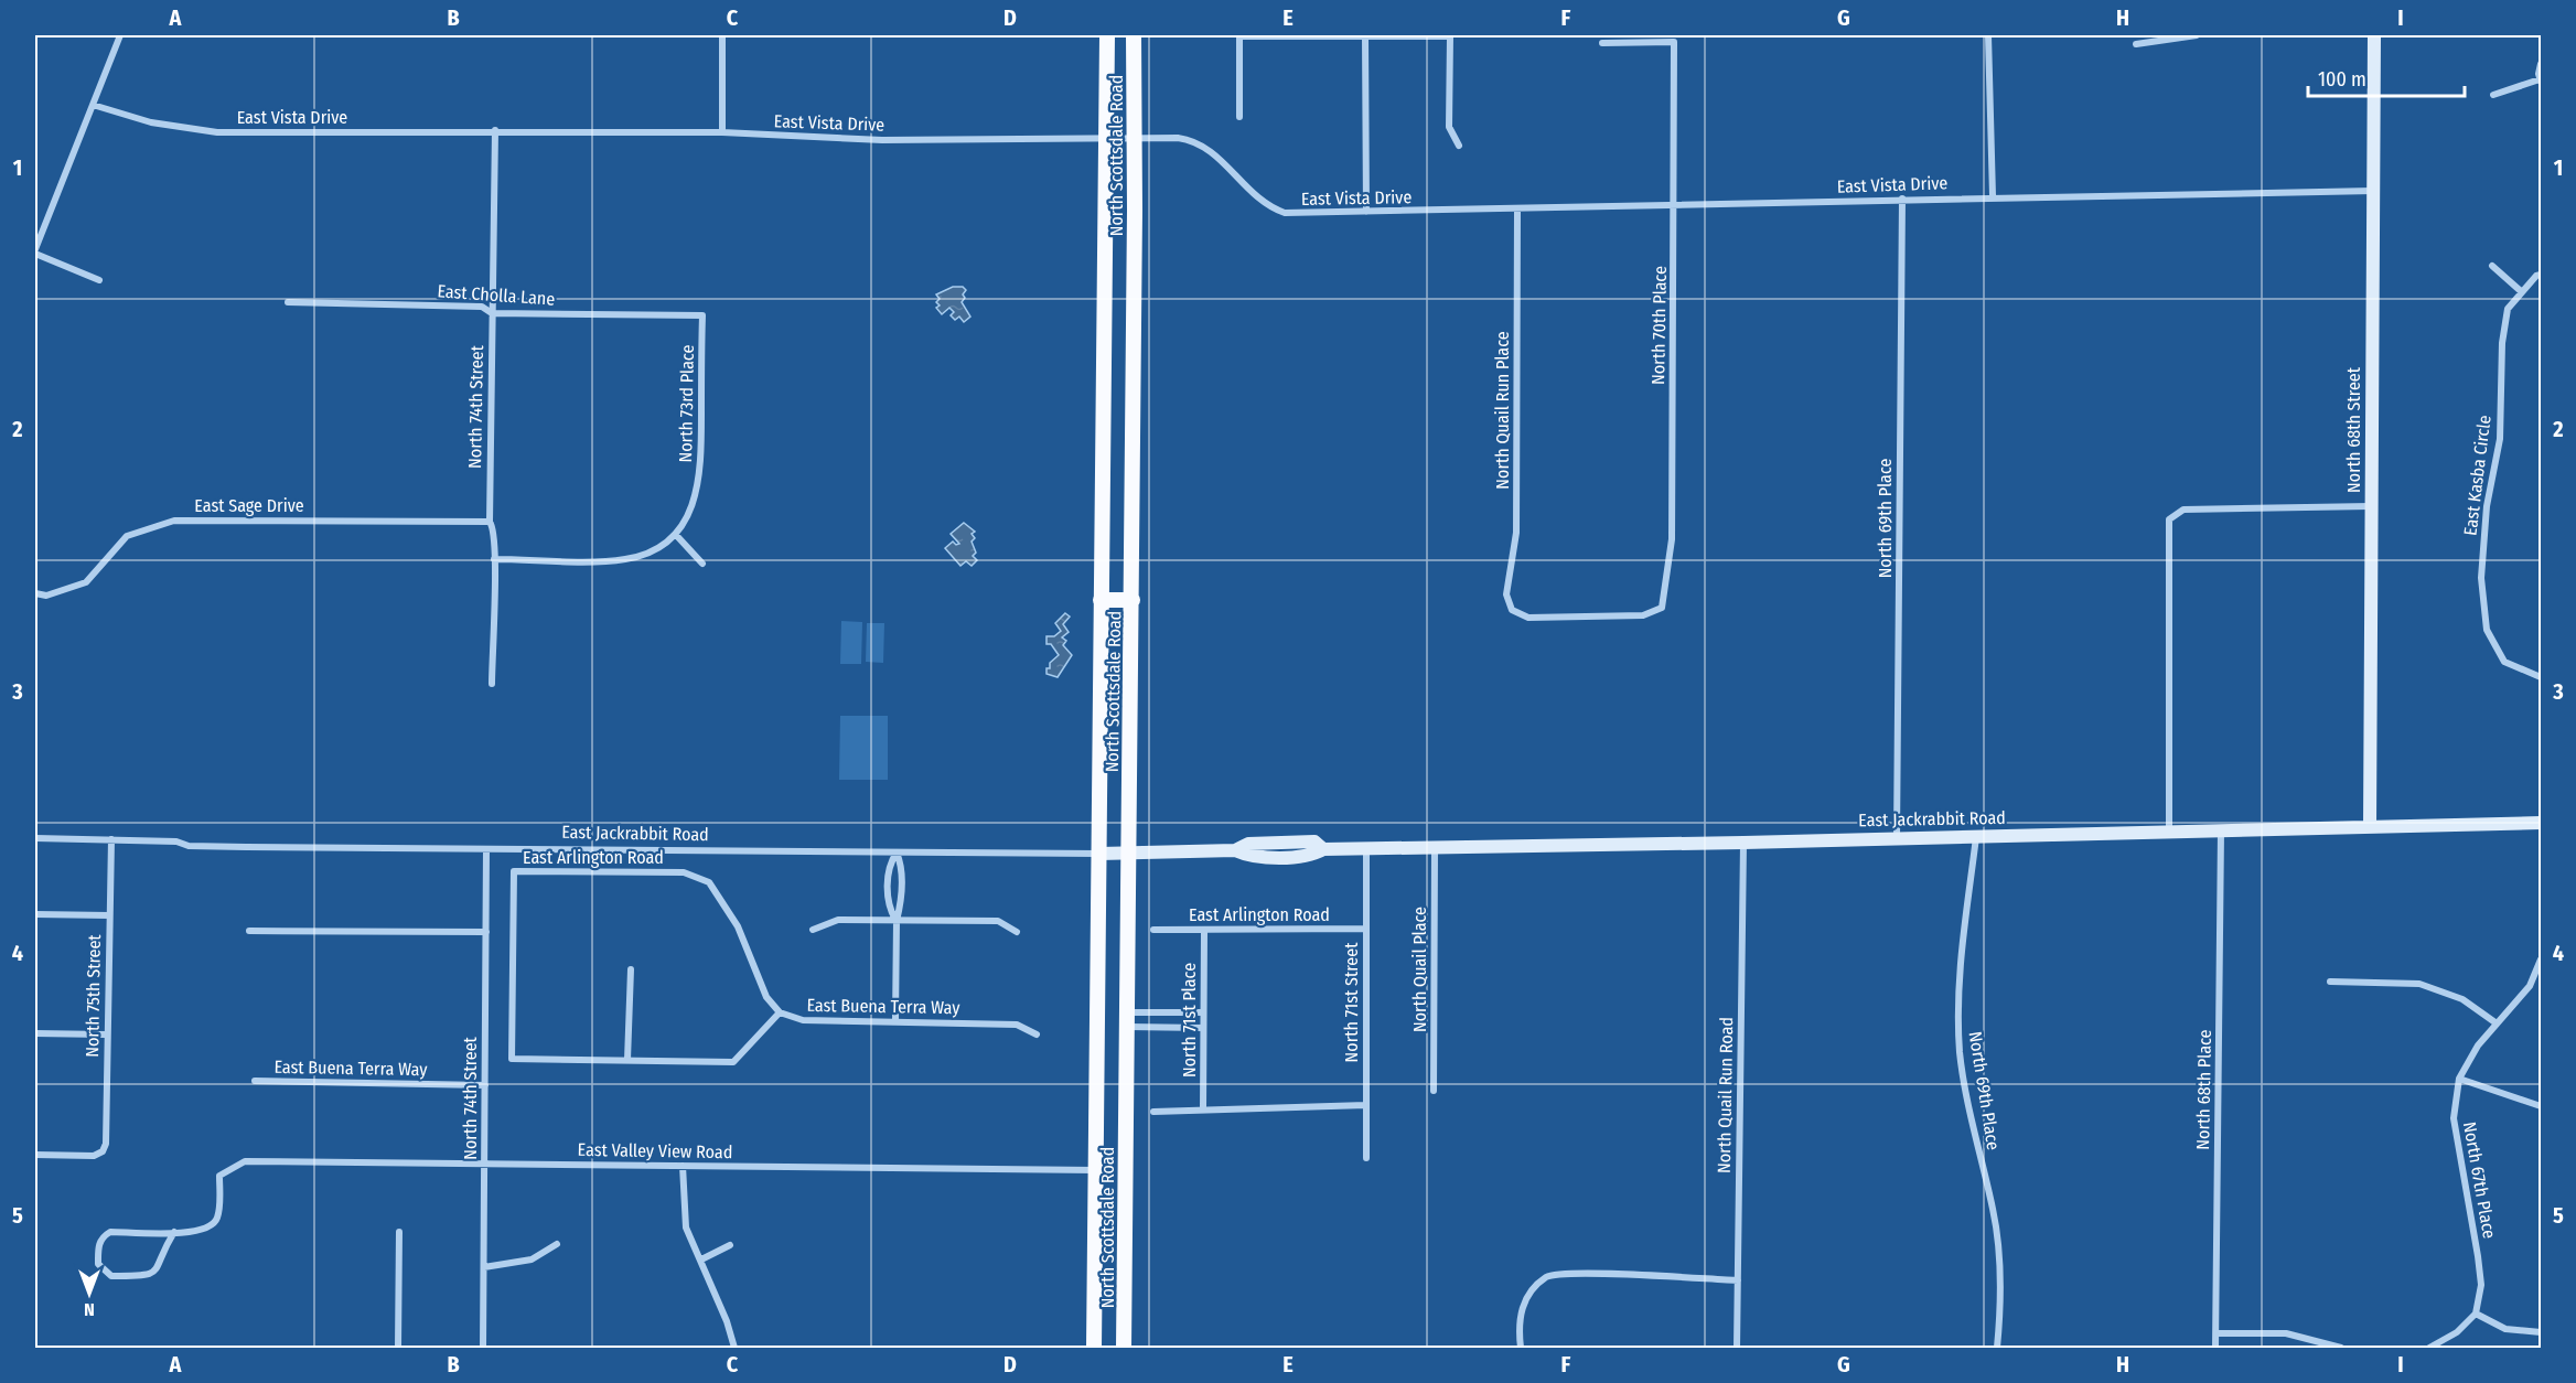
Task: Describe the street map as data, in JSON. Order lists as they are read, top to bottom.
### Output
{
  "streets": {
    "main road": ["North Scottsdale Road"],
    "street": [
      "East Vista Drive",
      "East Cholla Lane",
      "North 70th Place",
      "North 73rd Place",
      "North 74th Street",
      "North Quail Run Place",
      "North 68th Street",
      "East Kasba Circle",
      "East Sage Drive",
      "North 69th Place",
      "East Jackrabbit Road",
      "East Arlington Road",
      "North Quail Place",
      "North 75th Street",
      "North 71st Street",
      "East Buena Terra Way",
      "North 71st Place",
      "North 68th Place",
      "North Quail Run Road",
      "East Valley View Road",
      "North 67th Place"
    ]
  },
  "crossings": [
    ["East Vista Drive", "North Scottsdale Road"],
    ["East Vista Drive", "North 70th Place"],
    ["East Vista Drive", "North 74th Street"],
    ["East Vista Drive", "North Quail Run Place"],
    ["East Vista Drive", "North 68th Street"],
    ["East Vista Drive", "North 69th Place"],
    ["North Scottsdale Road", "East Jackrabbit Road"],
    ["North Scottsdale Road", "East Valley View Road"],
    ["East Cholla Lane", "North 73rd Place"],
    ["East Cholla Lane", "North 74th Street"],
    ["North 70th Place", "North Quail Run Place"],
    ["North 74th Street", "East Sage Drive"],
    ["North 74th Street", "East Jackrabbit Road"],
    ["North 74th Street", "East Buena Terra Way"],
    ["North 74th Street", "East Valley View Road"],
    ["North 68th Street", "East Jackrabbit Road"],
    ["North 69th Place", "East Jackrabbit Road"],
    ["East Jackrabbit Road", "North Quail Place"],
    ["East Jackrabbit Road", "North 75th Street"],
    ["East Jackrabbit Road", "North 71st Street"],
    ["East Jackrabbit Road", "North 68th Place"],
    ["East Jackrabbit Road", "North Quail Run Road"],
    ["East Arlington Road", "North 71st Street"],
    ["East Arlington Road", "East Buena Terra Way"],
    ["East Arlington Road", "North 71st Place"]
  ],
  "scale_bar": "100 m",
  "north": "bottom",
  "grid": {
    "columns": [
      "A",
      "B",
      "C",
      "D",
      "E",
      "F",
      "G",
      "H",
      "I"
    ],
    "rows": [
      "1",
      "2",
      "3",
      "4",
      "5"
    ]
  }
}
